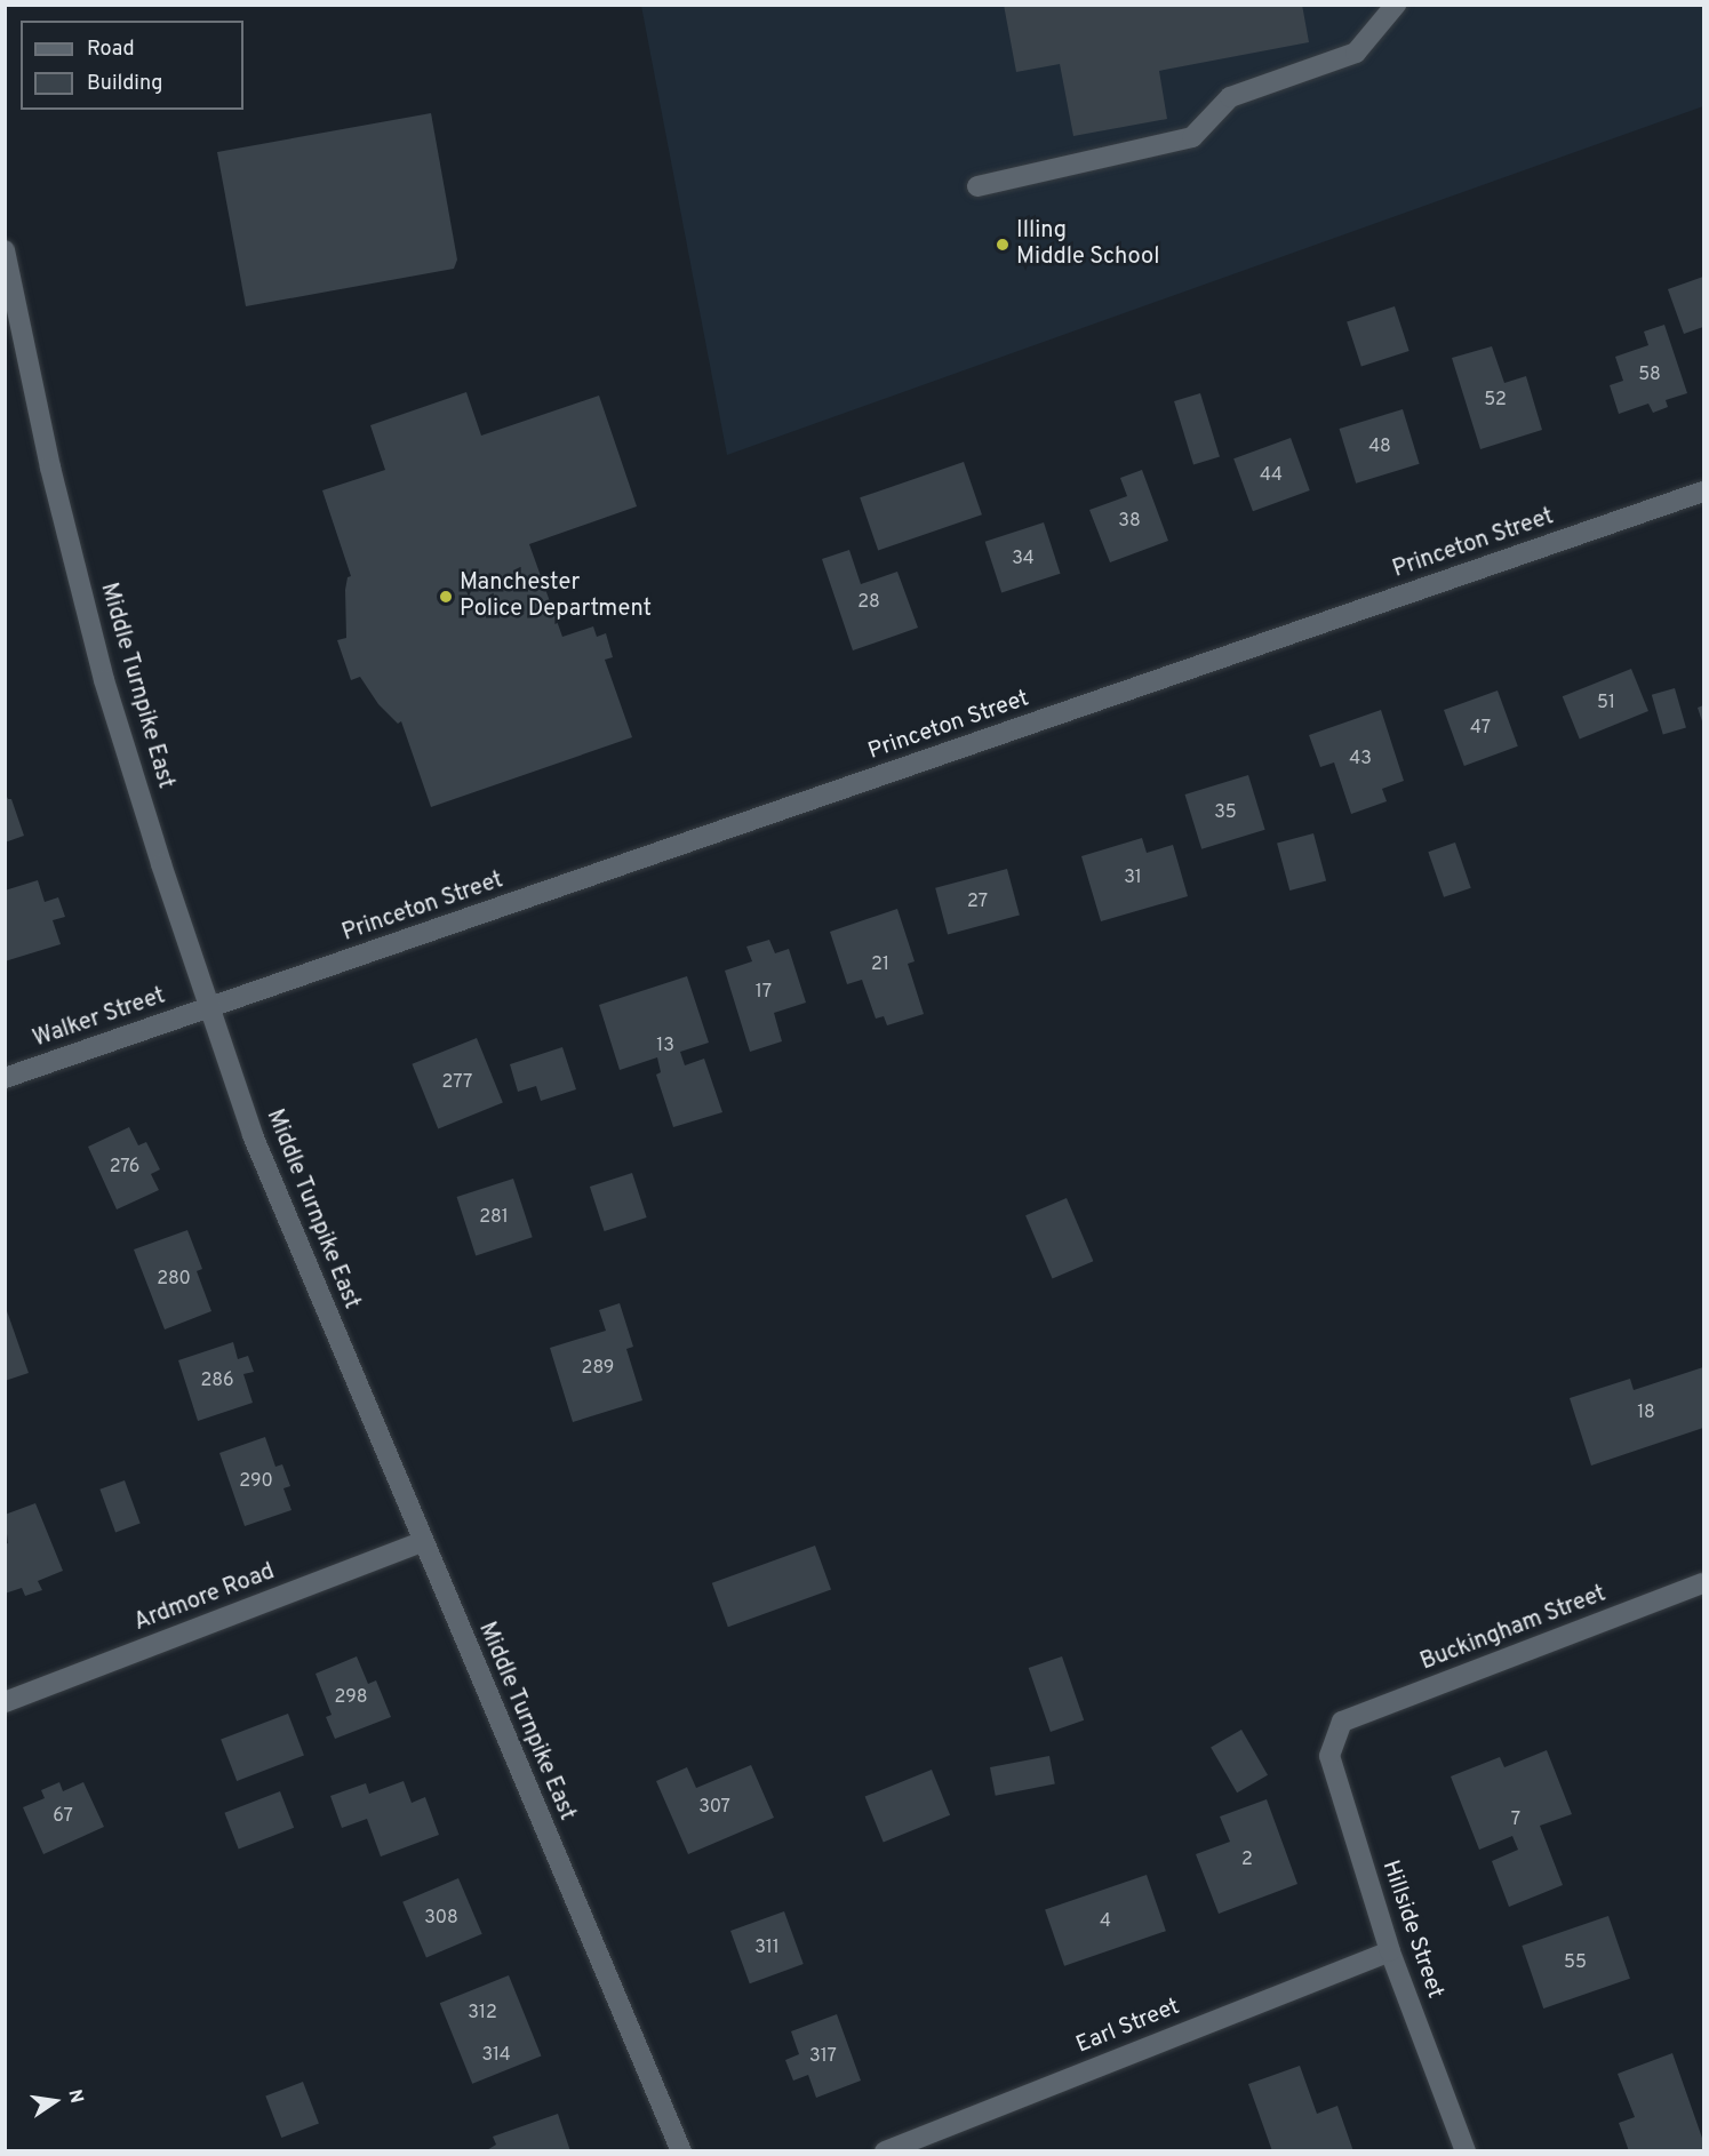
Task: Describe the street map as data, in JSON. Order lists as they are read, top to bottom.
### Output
{
  "streets": {
    "street": [
      "Princeton Street",
      "Middle Turnpike East",
      "Walker Street",
      "Ardmore Road",
      "Buckingham Street",
      "Hillside Street",
      "Earl Street"
    ]
  },
  "crossings": [
    ["Princeton Street", "Middle Turnpike East"],
    ["Princeton Street", "Walker Street"],
    ["Middle Turnpike East", "Walker Street"],
    ["Middle Turnpike East", "Ardmore Road"],
    ["Buckingham Street", "Hillside Street"],
    ["Hillside Street", "Earl Street"]
  ],
  "places": ["Illing Middle School", "Manchester Police Department"],
  "house_numbers": [
    "58",
    "52",
    "48",
    "44",
    "38",
    "34",
    "28",
    "51",
    "47",
    "43",
    "35",
    "31",
    "27",
    "21",
    "17",
    "13",
    "277",
    "276",
    "281",
    "280",
    "289",
    "286",
    "18",
    "290",
    "298",
    "307",
    "67",
    "7",
    "2",
    "308",
    "4",
    "311",
    "55",
    "312",
    "314",
    "317"
  ],
  "legend": ["Road", "Building"],
  "north": "right"
}
